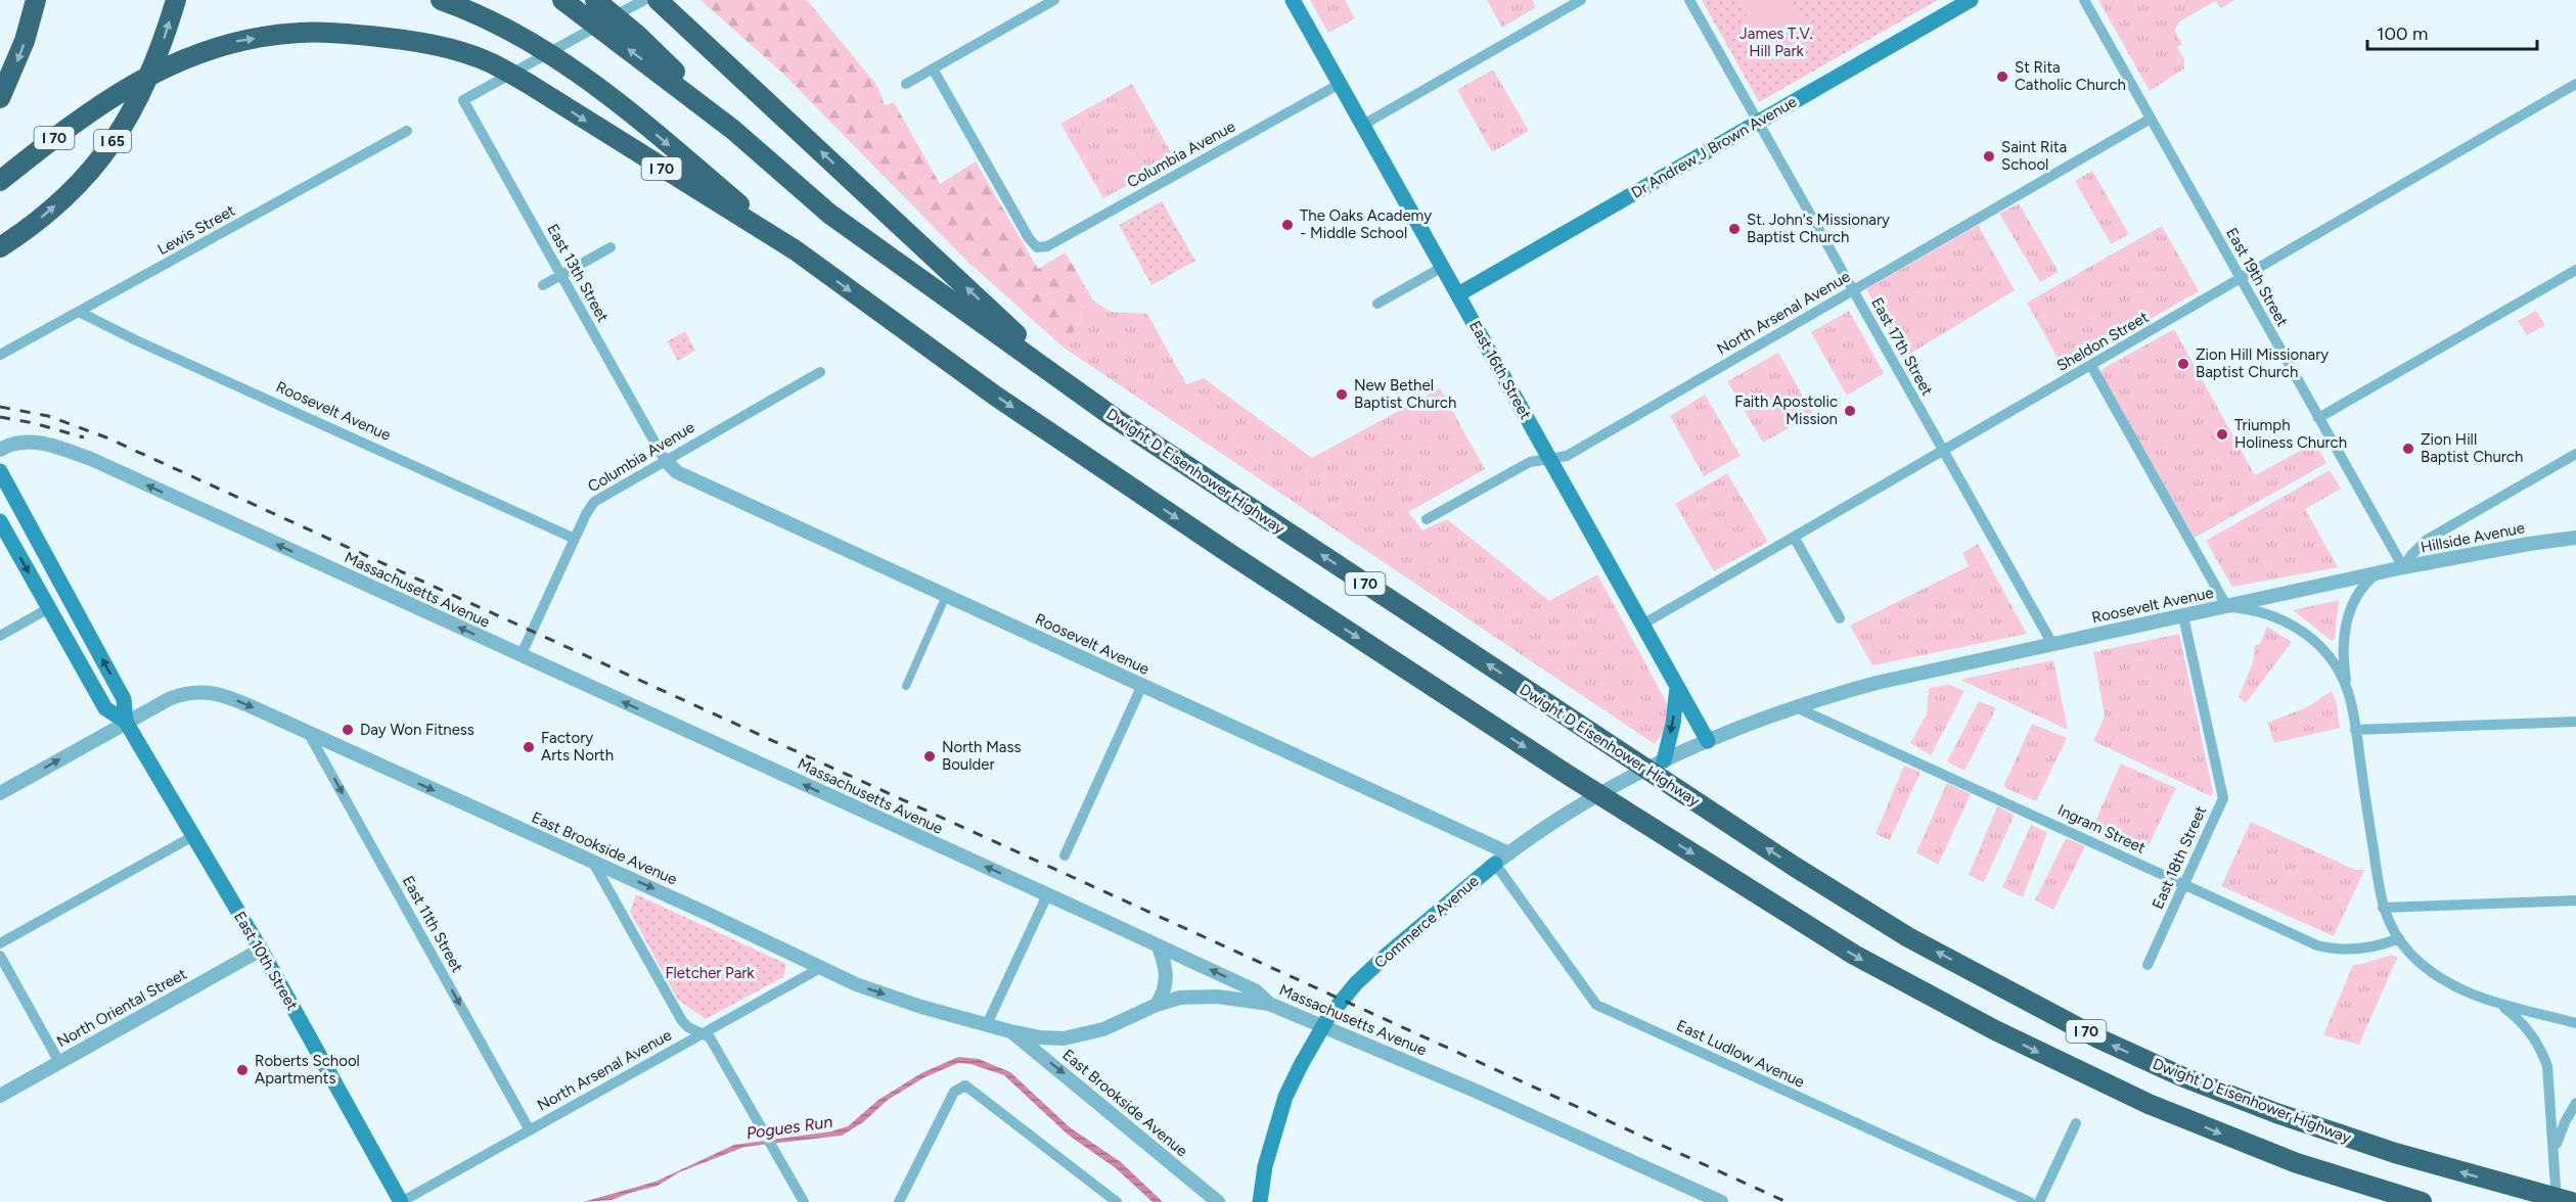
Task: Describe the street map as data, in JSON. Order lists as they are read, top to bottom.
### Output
{
  "streets": {
    "highway": ["I 70", "I 65", "Dwight D Eisenhower Highway"],
    "main road": [
      "Dr Andrew J Brown Avenue",
      "East 16th Street",
      "Commerce Avenue",
      "East 10th Street"
    ],
    "street": [
      "Columbia Avenue",
      "Lewis Street",
      "East 13th Street",
      "East 19th Street",
      "North Arsenal Avenue",
      "Sheldon Street",
      "East 17th Street",
      "Roosevelt Avenue",
      "Hillside Avenue",
      "Massachusetts Avenue",
      "Ingram Street",
      "East Brookside Avenue",
      "East 18th Street",
      "East 11th Street",
      "North Oriental Street",
      "East Ludlow Avenue"
    ]
  },
  "crossings": [
    ["Dr Andrew J Brown Avenue", "East 17th Street"],
    ["Dr Andrew J Brown Avenue", "East 16th Street"],
    ["Columbia Avenue", "East 13th Street"],
    ["Columbia Avenue", "East 16th Street"],
    ["Columbia Avenue", "Roosevelt Avenue"],
    ["Columbia Avenue", "Massachusetts Avenue"],
    ["Lewis Street", "Roosevelt Avenue"],
    ["East 13th Street", "Roosevelt Avenue"],
    ["East 19th Street", "North Arsenal Avenue"],
    ["East 19th Street", "Sheldon Street"],
    ["East 19th Street", "Hillside Avenue"],
    ["North Arsenal Avenue", "East 17th Street"],
    ["North Arsenal Avenue", "East 16th Street"],
    ["North Arsenal Avenue", "East Brookside Avenue"],
    ["North Arsenal Avenue", "East 11th Street"],
    ["North Arsenal Avenue", "East 10th Street"],
    ["Sheldon Street", "East 17th Street"],
    ["Sheldon Street", "East 16th Street"],
    ["East 17th Street", "Roosevelt Avenue"],
    ["East 16th Street", "Roosevelt Avenue"],
    ["East 16th Street", "Commerce Avenue"],
    ["Roosevelt Avenue", "Hillside Avenue"],
    ["Roosevelt Avenue", "Ingram Street"],
    ["Roosevelt Avenue", "East 18th Street"],
    ["Roosevelt Avenue", "Commerce Avenue"],
    ["Massachusetts Avenue", "East Brookside Avenue"],
    ["Massachusetts Avenue", "Commerce Avenue"],
    ["Ingram Street", "East 18th Street"],
    ["East Brookside Avenue", "East 11th Street"],
    ["East Brookside Avenue", "East 10th Street"],
    ["Commerce Avenue", "East Ludlow Avenue"],
    ["East 10th Street", "North Oriental Street"]
  ],
  "one_way": ["Massachusetts Avenue", "East Brookside Avenue", "East 11th Street"],
  "water": ["Pogues Run"],
  "parks": ["James T.V. Hill Park", "Fletcher Park"],
  "places": [
    "St Rita Catholic Church",
    "Saint Rita School",
    "The Oaks Academy - Middle School",
    "St. John's Missionary Baptist Church",
    "Zion Hill Missionary Baptist Church",
    "New Bethel Baptist Church",
    "Faith Apostolic Mission",
    "Triumph Holiness Church",
    "Zion Hill Baptist Church",
    "Day Won Fitness",
    "Factory Arts North",
    "North Mass Boulder",
    "Roberts School Apartments"
  ],
  "scale_bar": "100 m"
}
